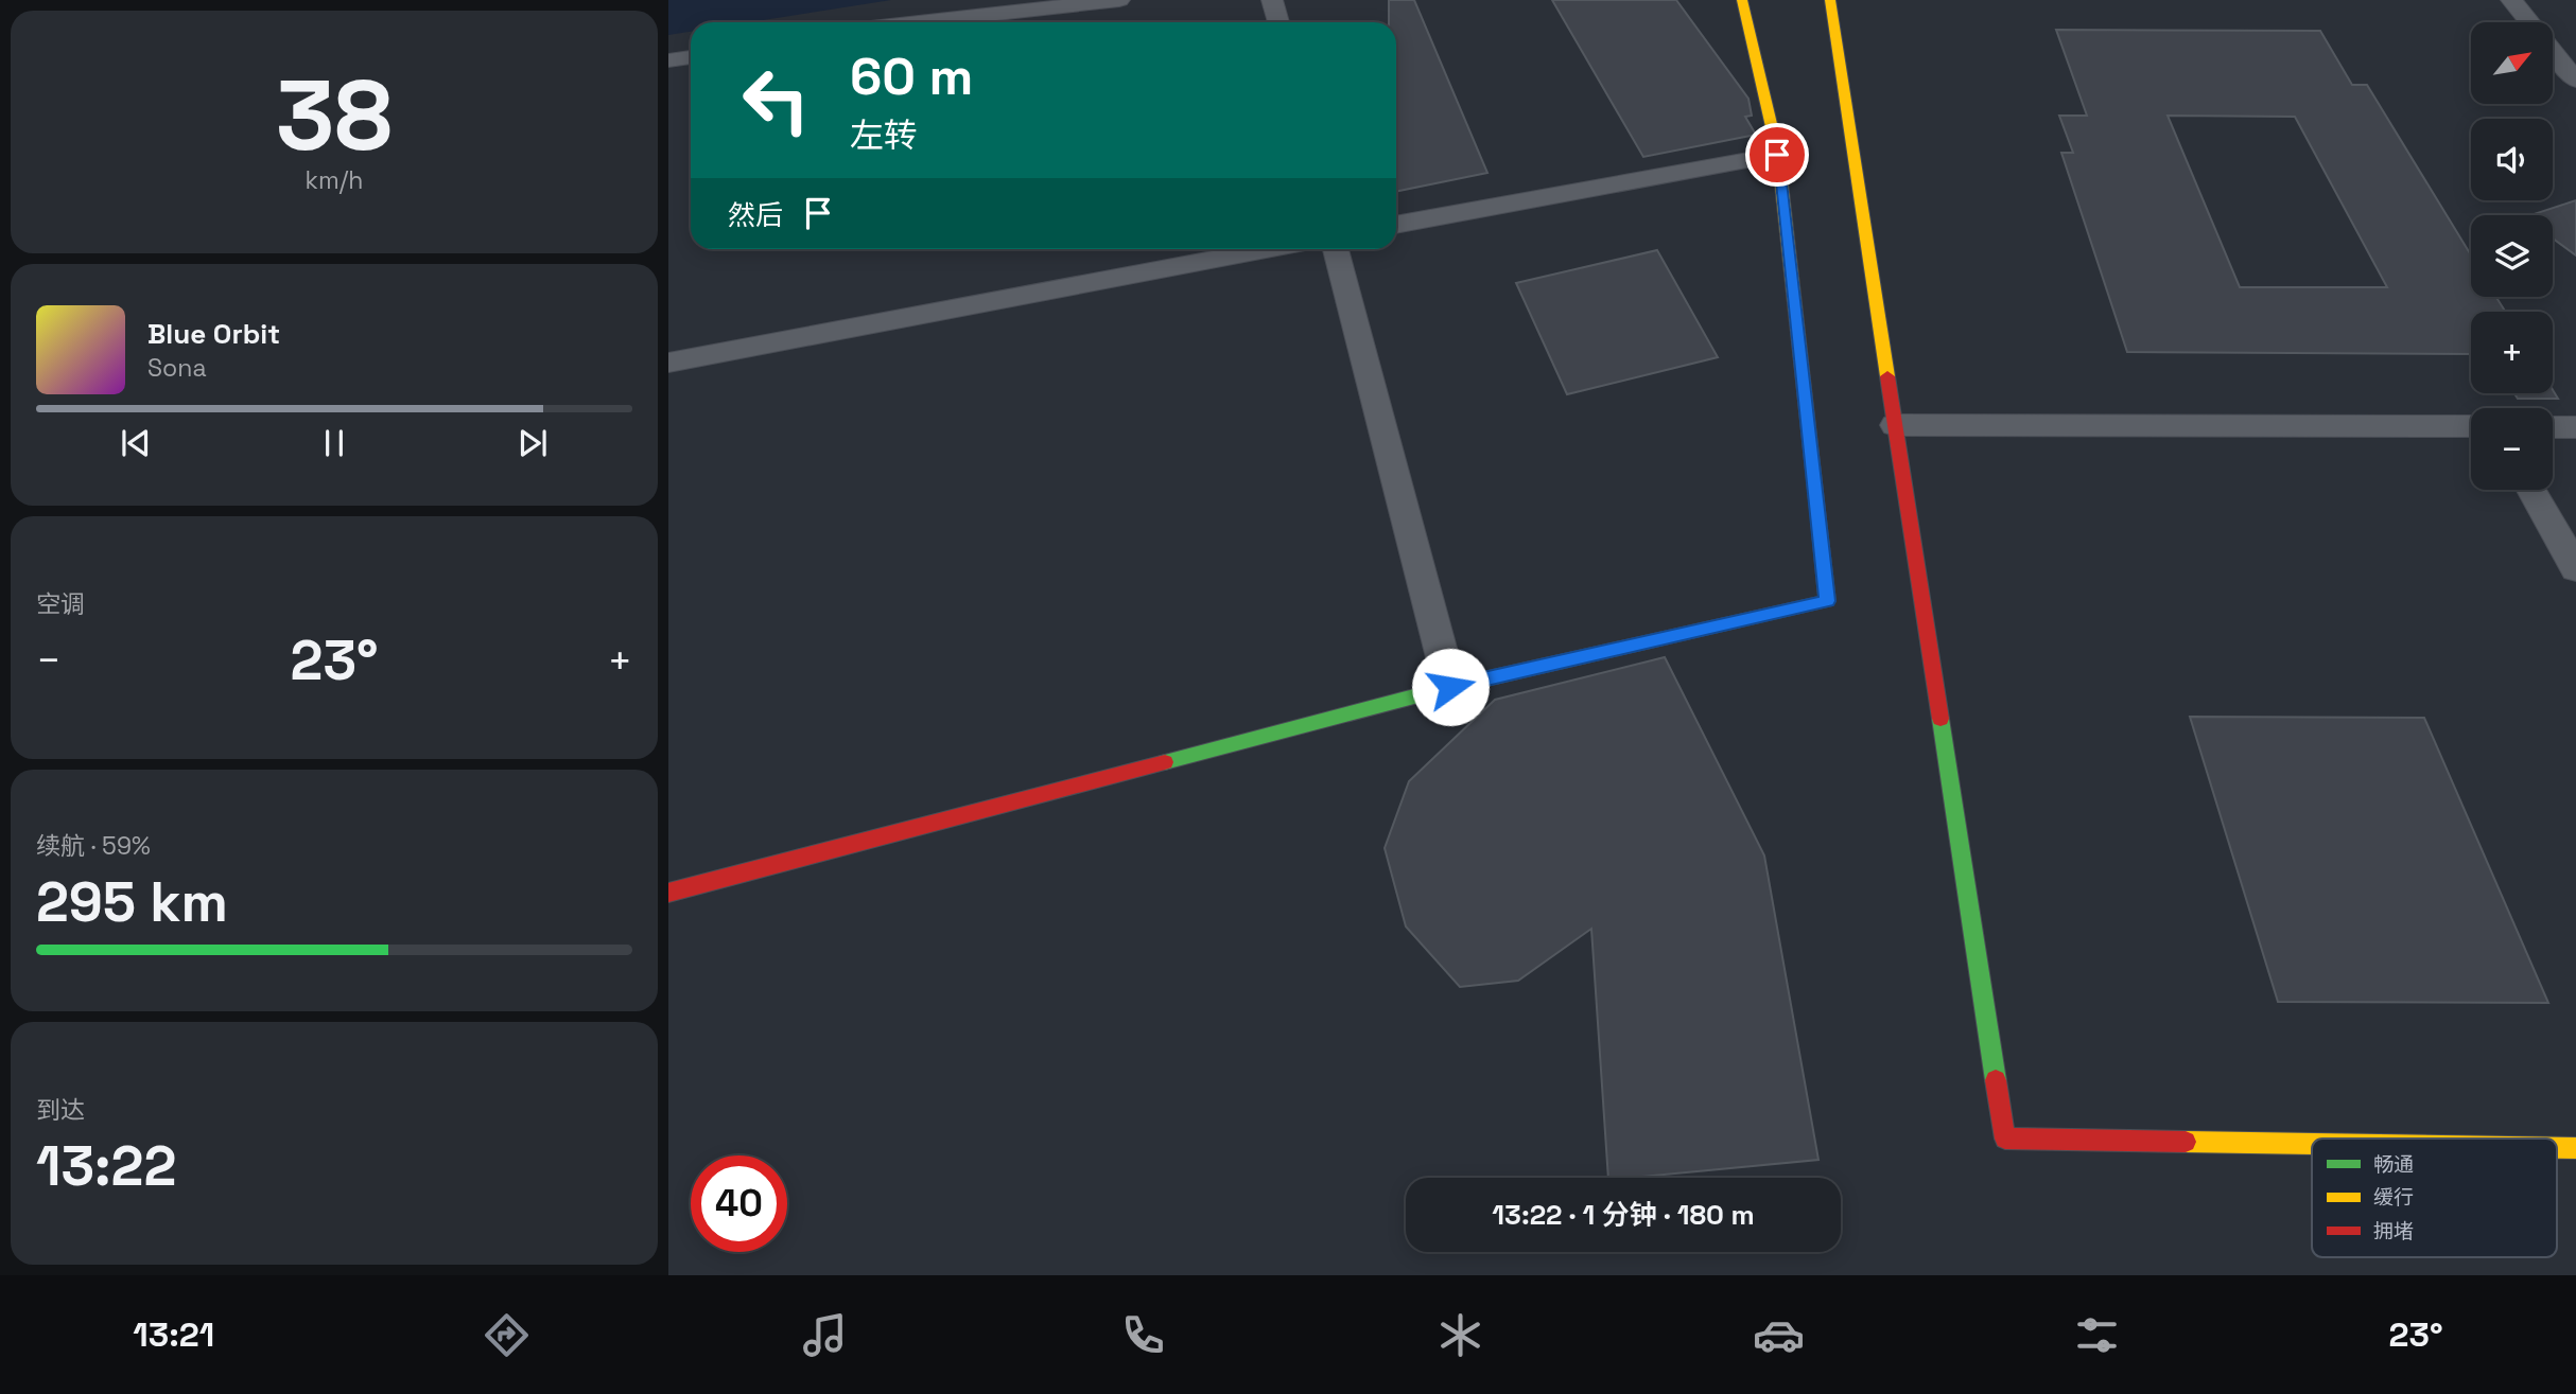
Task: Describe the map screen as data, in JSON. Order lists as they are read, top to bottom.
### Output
{
  "legend": ["畅通", "缓行", "拥堵"],
  "north": "top right",
  "page": {
    "tile": [
      ["38", "km/h"],
      "空调",
      ["续航 · 59%", "295 km"],
      ["到达", "13:22"]
    ],
    "map_buttons": ["+", "−"],
    "turn": ["60 m", "左转"],
    "then": "然后",
    "song": ["Blue Orbit", "Sona"],
    "heat": ["−", "23°", "+"],
    "limit": "40",
    "trip": "13:22 · 1 分钟 · 180 m",
    "tabs": ["13:21", "23°"]
  }
}
